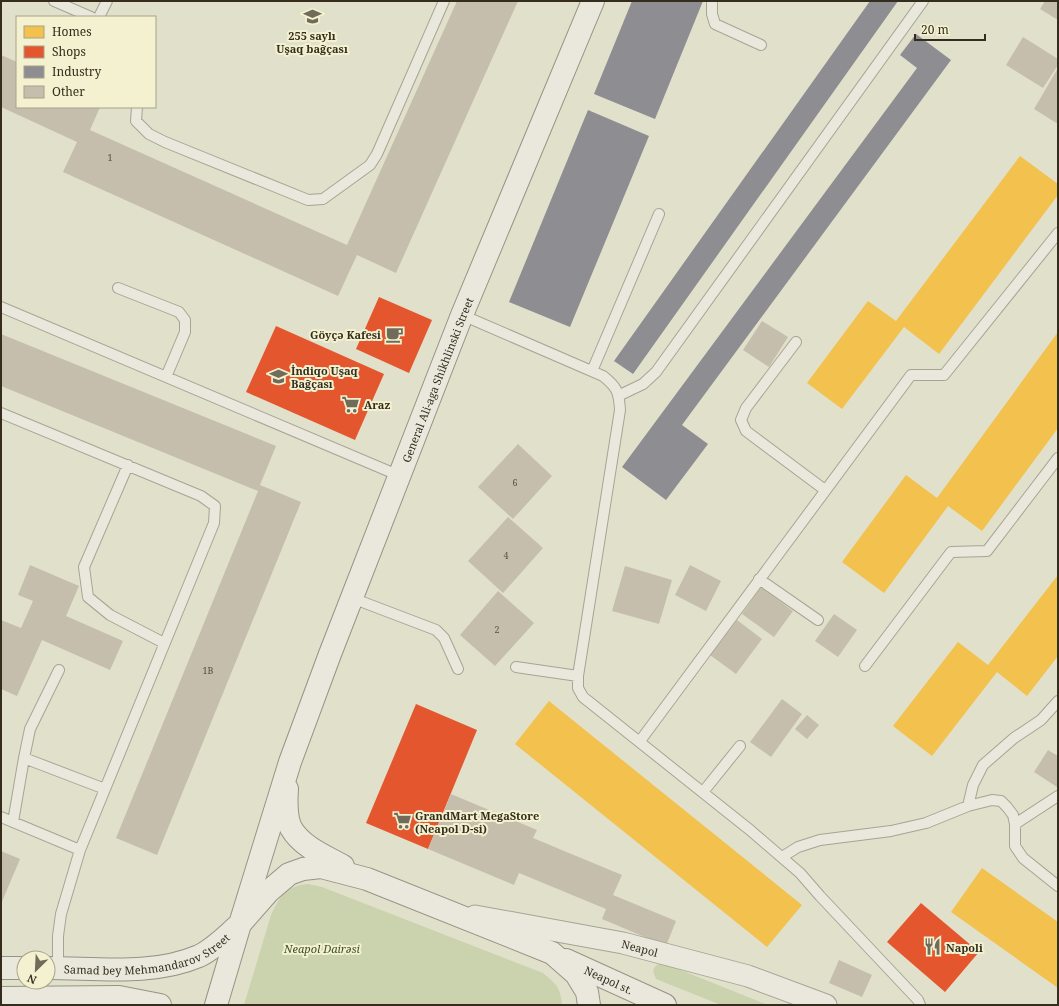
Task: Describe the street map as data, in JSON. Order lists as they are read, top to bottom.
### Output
{
  "streets": {
    "main road": ["General Ali-aga Shikhlinski Street", "Samad bey Mehmandarov Street", "Neapol st."],
    "street": ["Neapol"]
  },
  "crossings": [
    ["Neapol", "Neapol st."],
    ["Samad bey Mehmandarov Street", "Neapol st."]
  ],
  "parks": ["Neapol Dairəsi"],
  "places": {
    "school or university": ["255 saylı Uşaq bağçası", "İndiqo Uşaq Bağçası"],
    "cafe": ["Göyçə Kafesi"],
    "supermarket": ["Araz", "GrandMart MegaStore (Neapol D-si)"],
    "restaurant": ["Napoli"]
  },
  "house_numbers": [
    "1",
    "6",
    "4",
    "2",
    "1B"
  ],
  "legend": [
    "Homes",
    "Shops",
    "Industry",
    "Other"
  ],
  "scale_bar": "20 m",
  "north": "bottom left"
}
